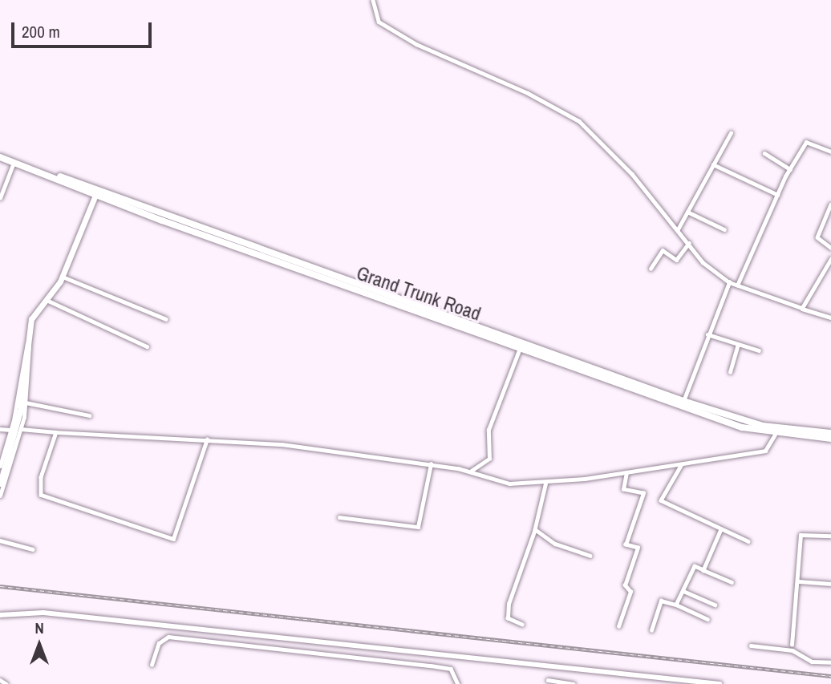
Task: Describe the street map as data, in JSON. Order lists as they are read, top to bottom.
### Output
{
  "streets": {
    "highway": ["Grand Trunk Road"]
  },
  "scale_bar": "200 m",
  "north": "top"
}
